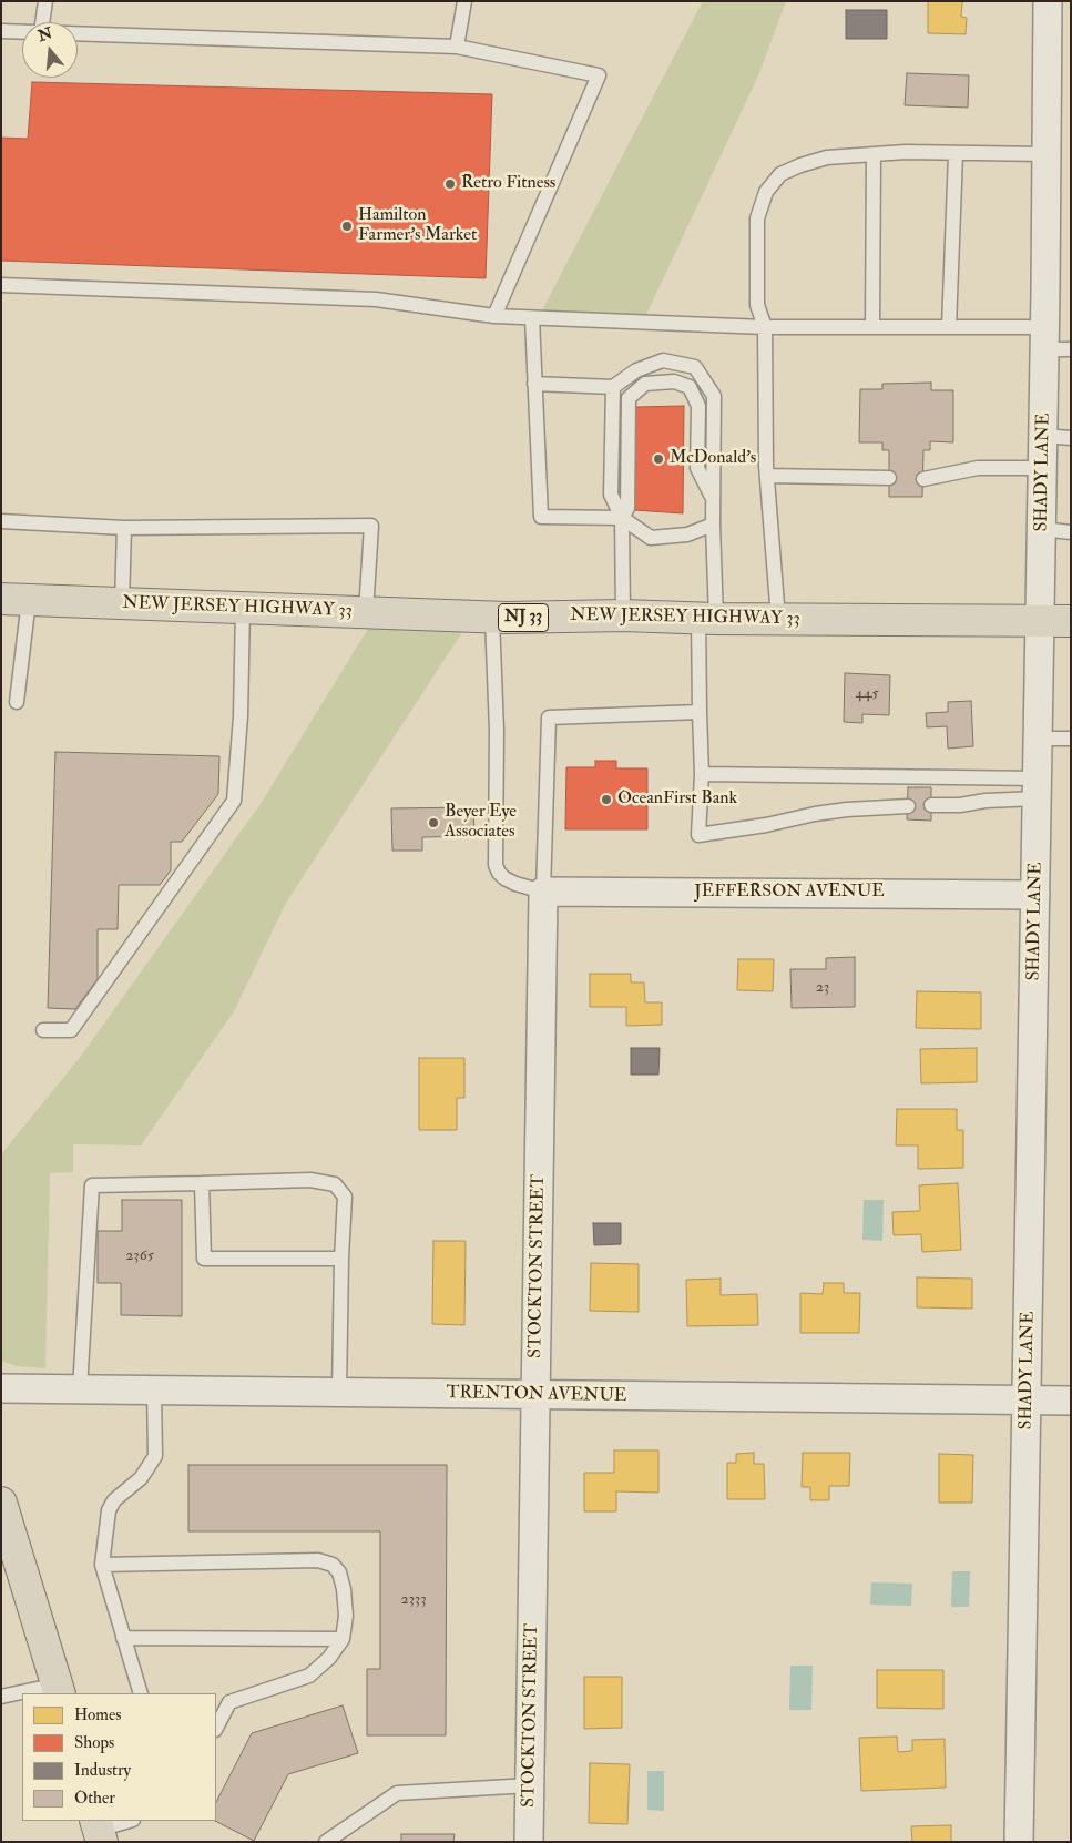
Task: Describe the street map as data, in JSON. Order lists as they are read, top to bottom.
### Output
{
  "streets": {
    "main road": ["NEW JERSEY HIGHWAY 33", "NJ 33"],
    "street": [
      "SHADY LANE",
      "JEFFERSON AVENUE",
      "STOCKTON STREET",
      "TRENTON AVENUE"
    ]
  },
  "crossings": [
    ["SHADY LANE", "NEW JERSEY HIGHWAY 33"],
    ["SHADY LANE", "JEFFERSON AVENUE"],
    ["SHADY LANE", "TRENTON AVENUE"],
    ["JEFFERSON AVENUE", "STOCKTON STREET"],
    ["STOCKTON STREET", "TRENTON AVENUE"]
  ],
  "places": [
    "Retro Fitness",
    "Hamilton Farmer's Market",
    "McDonald's",
    "OceanFirst Bank",
    "Beyer Eye Associates"
  ],
  "house_numbers": [
    "445",
    "23",
    "2365",
    "2333"
  ],
  "legend": [
    "Homes",
    "Shops",
    "Industry",
    "Other"
  ],
  "north": "top"
}
